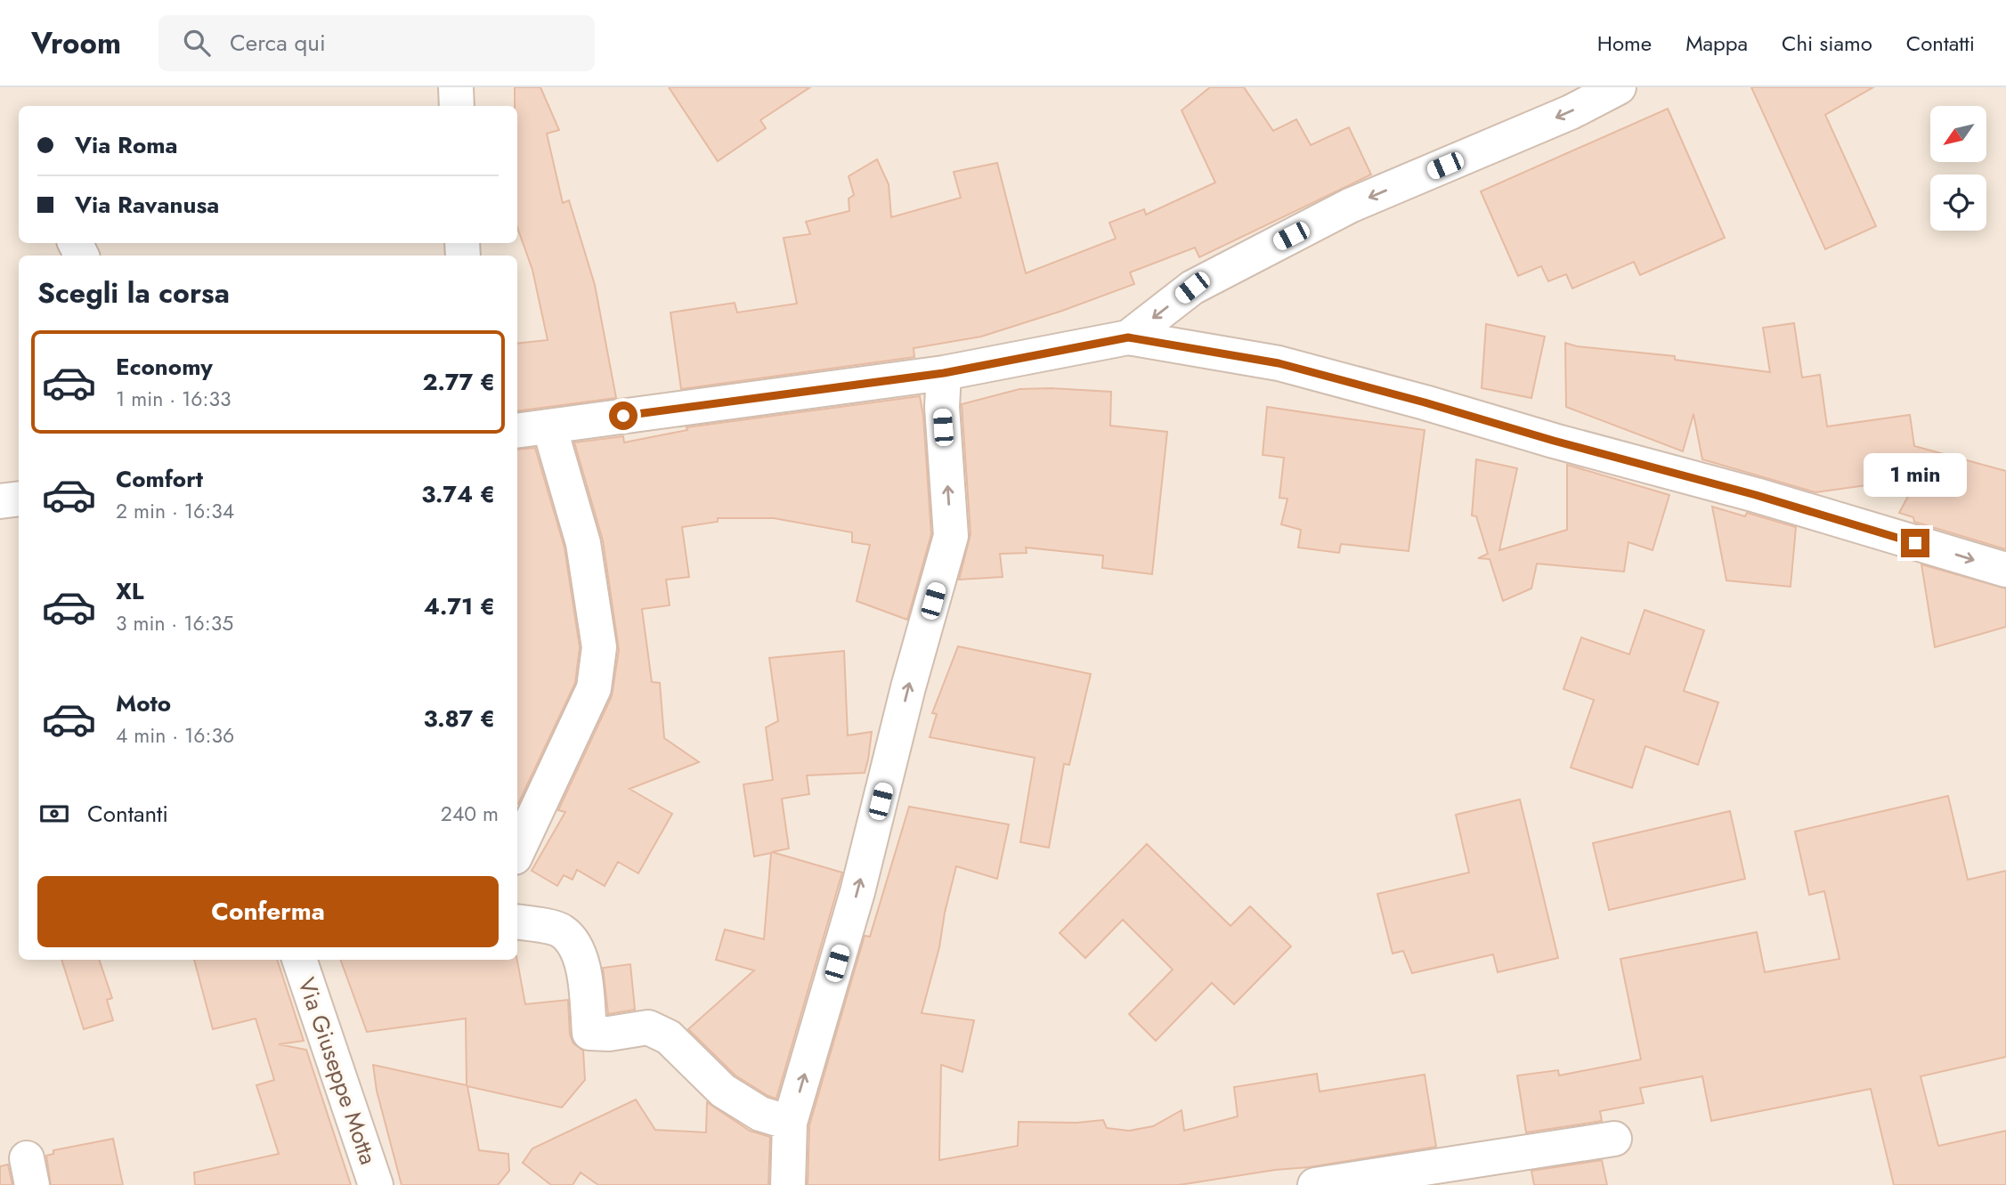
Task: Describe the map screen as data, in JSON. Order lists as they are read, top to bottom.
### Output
{
  "streets": {
    "street": ["Via Giuseppe Motta"]
  },
  "north": "bottom left",
  "page": {
    "header": "Vroom",
    "search": "Cerca qui",
    "nav": [
      "Home",
      "Mappa",
      "Chi siamo",
      "Contatti"
    ],
    "banner": ["Via Roma", "Via Ravanusa"],
    "heading": "Scegli la corsa",
    "list": [
      {
        "name": "Economy",
        "note": "1 min · 16:33",
        "value": "2.77 €"
      },
      {
        "name": "Comfort",
        "note": "2 min · 16:34",
        "value": "3.74 €"
      },
      {
        "name": "XL",
        "note": "3 min · 16:35",
        "value": "4.71 €"
      },
      {
        "name": "Moto",
        "note": "4 min · 16:36",
        "value": "3.87 €"
      }
    ],
    "bubble": "1 min",
    "pay": ["Contanti", "240 m"],
    "buttons": "Conferma"
  }
}
